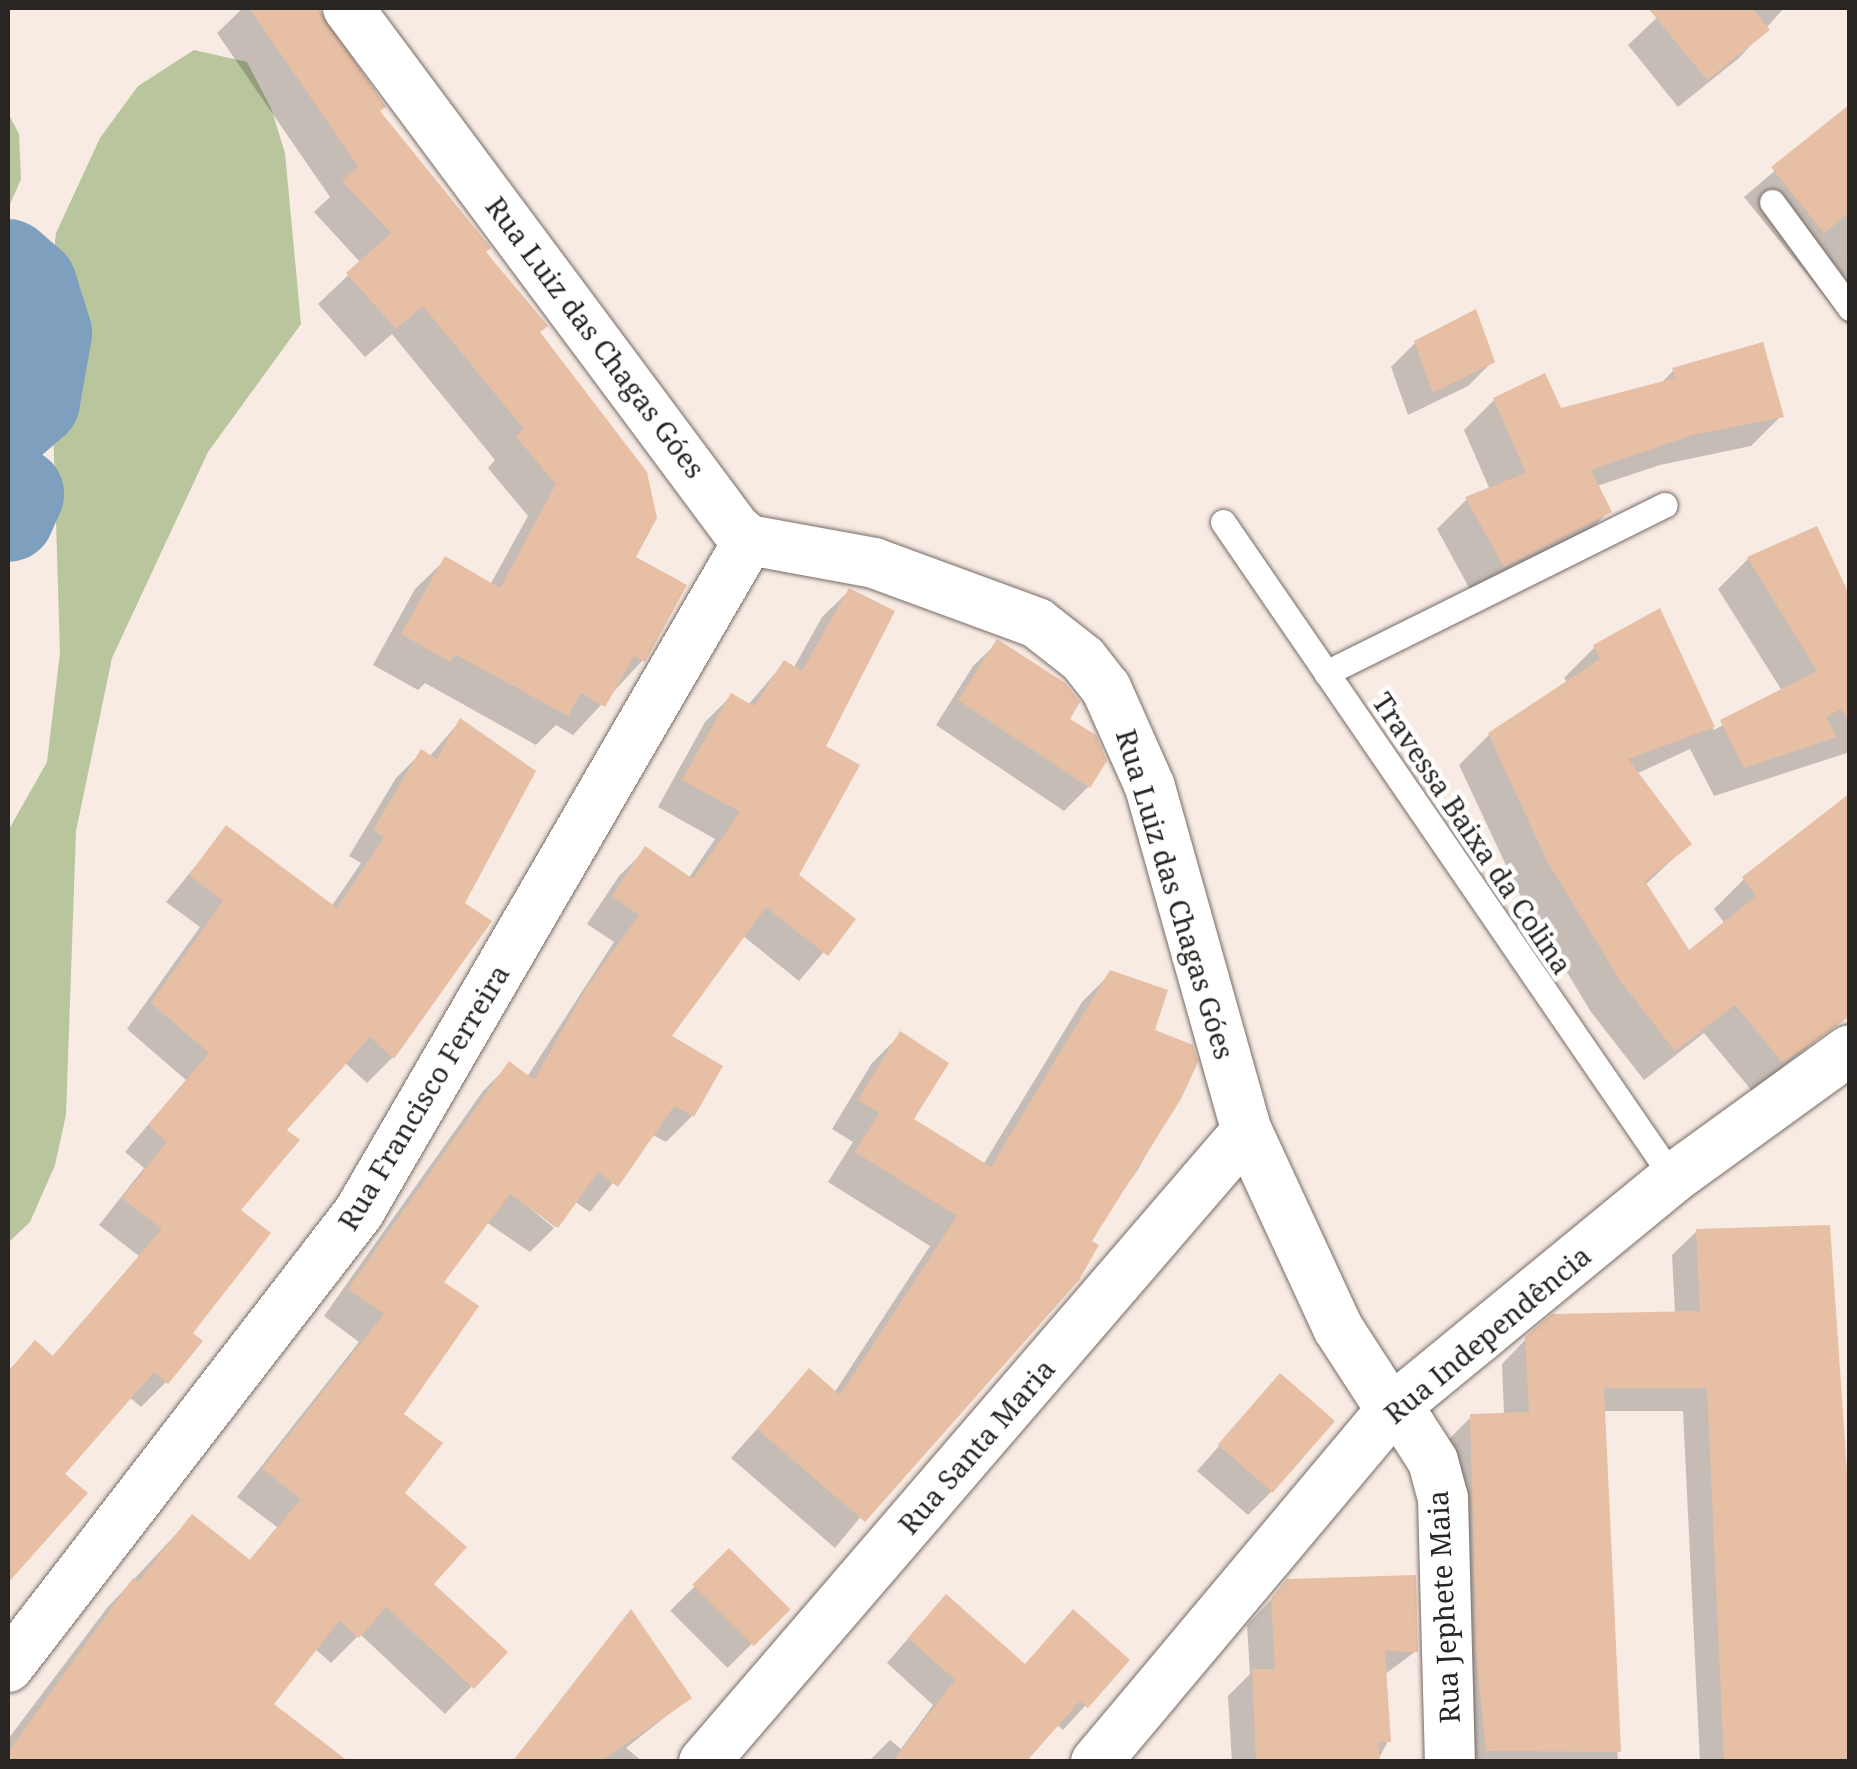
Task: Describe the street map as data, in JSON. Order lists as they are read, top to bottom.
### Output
{
  "streets": {
    "street": [
      "Rua Luiz das Chagas Góes",
      "Rua Francisco Ferreira",
      "Rua Independência",
      "Rua Santa Maria",
      "Rua Jephete Maia"
    ],
    "lane": ["Travessa Baixa da Colina"]
  },
  "crossings": [
    ["Rua Luiz das Chagas Góes", "Rua Francisco Ferreira"],
    ["Rua Luiz das Chagas Góes", "Rua Independência"],
    ["Rua Luiz das Chagas Góes", "Rua Santa Maria"],
    ["Rua Luiz das Chagas Góes", "Rua Jephete Maia"],
    ["Travessa Baixa da Colina", "Rua Independência"],
    ["Rua Independência", "Rua Jephete Maia"]
  ]
}
